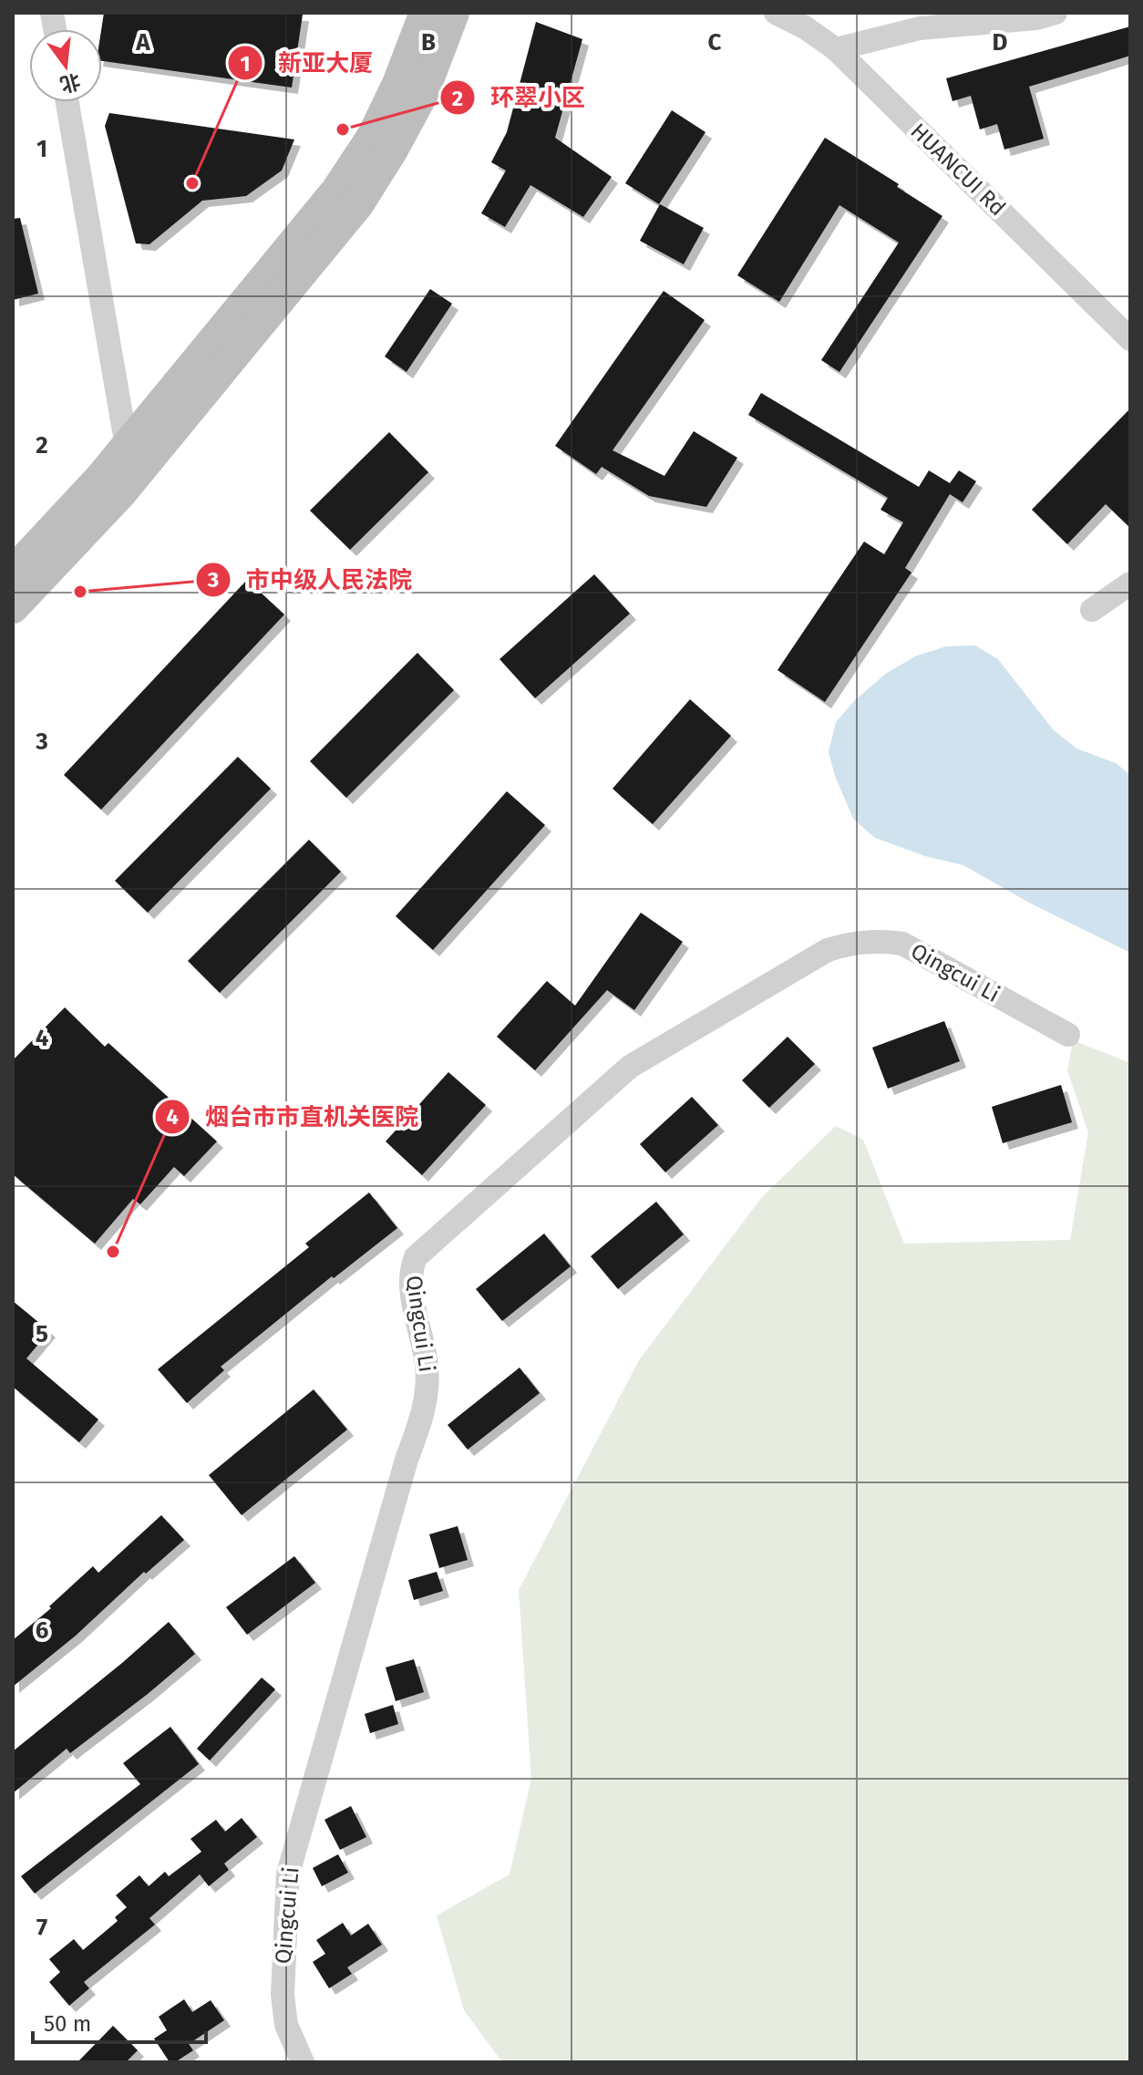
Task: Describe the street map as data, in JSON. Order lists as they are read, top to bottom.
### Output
{
  "streets": {
    "street": ["HUANCUI Rd", "Qingcui Li"]
  },
  "places": [
    "环翠小区",
    "新亚大厦",
    "市中级人民法院",
    "烟台市市直机关医院"
  ],
  "scale_bar": "50 m",
  "north": "bottom",
  "grid": {
    "columns": [
      "A",
      "B",
      "C",
      "D"
    ],
    "rows": [
      "1",
      "2",
      "3",
      "4",
      "5",
      "6",
      "7"
    ]
  }
}
